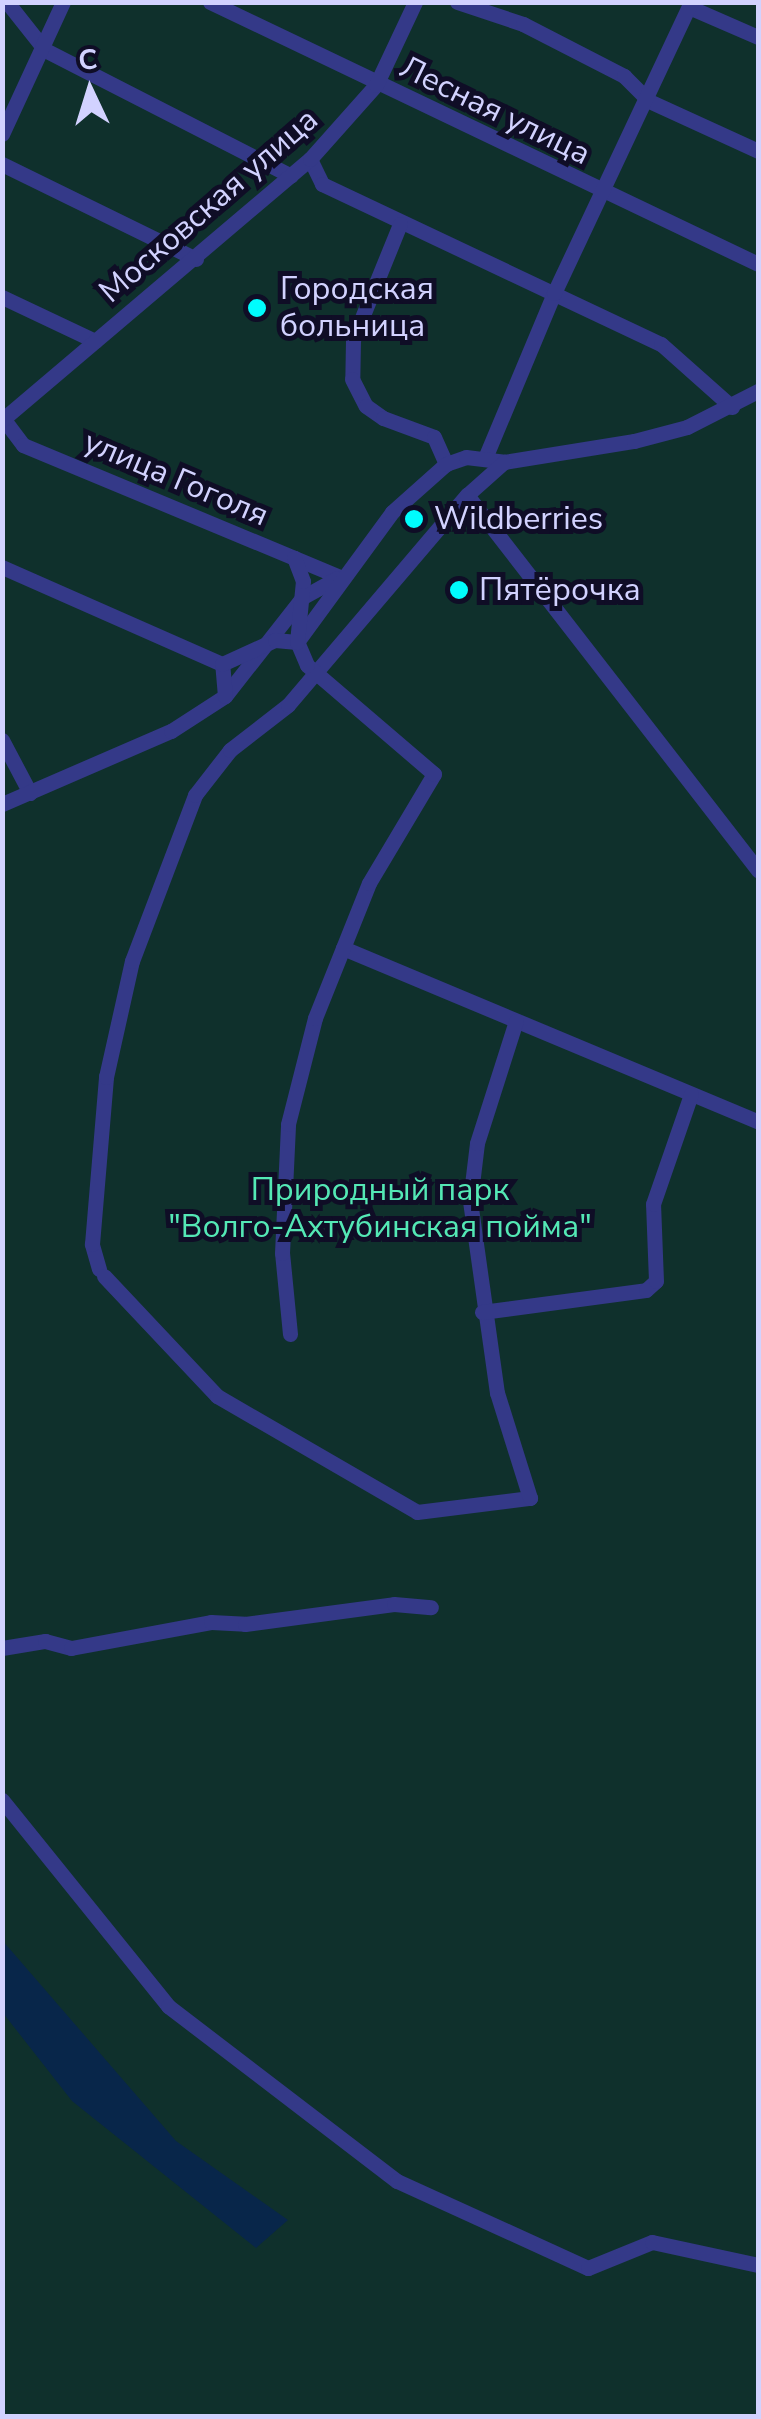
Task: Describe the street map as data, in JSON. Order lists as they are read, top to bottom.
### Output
{
  "streets": {
    "street": ["Лесная улица", "Московская улица", "улица Гоголя"]
  },
  "crossings": [
    ["Лесная улица", "Московская улица"],
    ["Московская улица", "улица Гоголя"]
  ],
  "parks": ["Природный парк \"Волго-Ахтубинская пойма\""],
  "places": ["Городская больница", "Wildberries", "Пятёрочка"],
  "north": "top"
}
